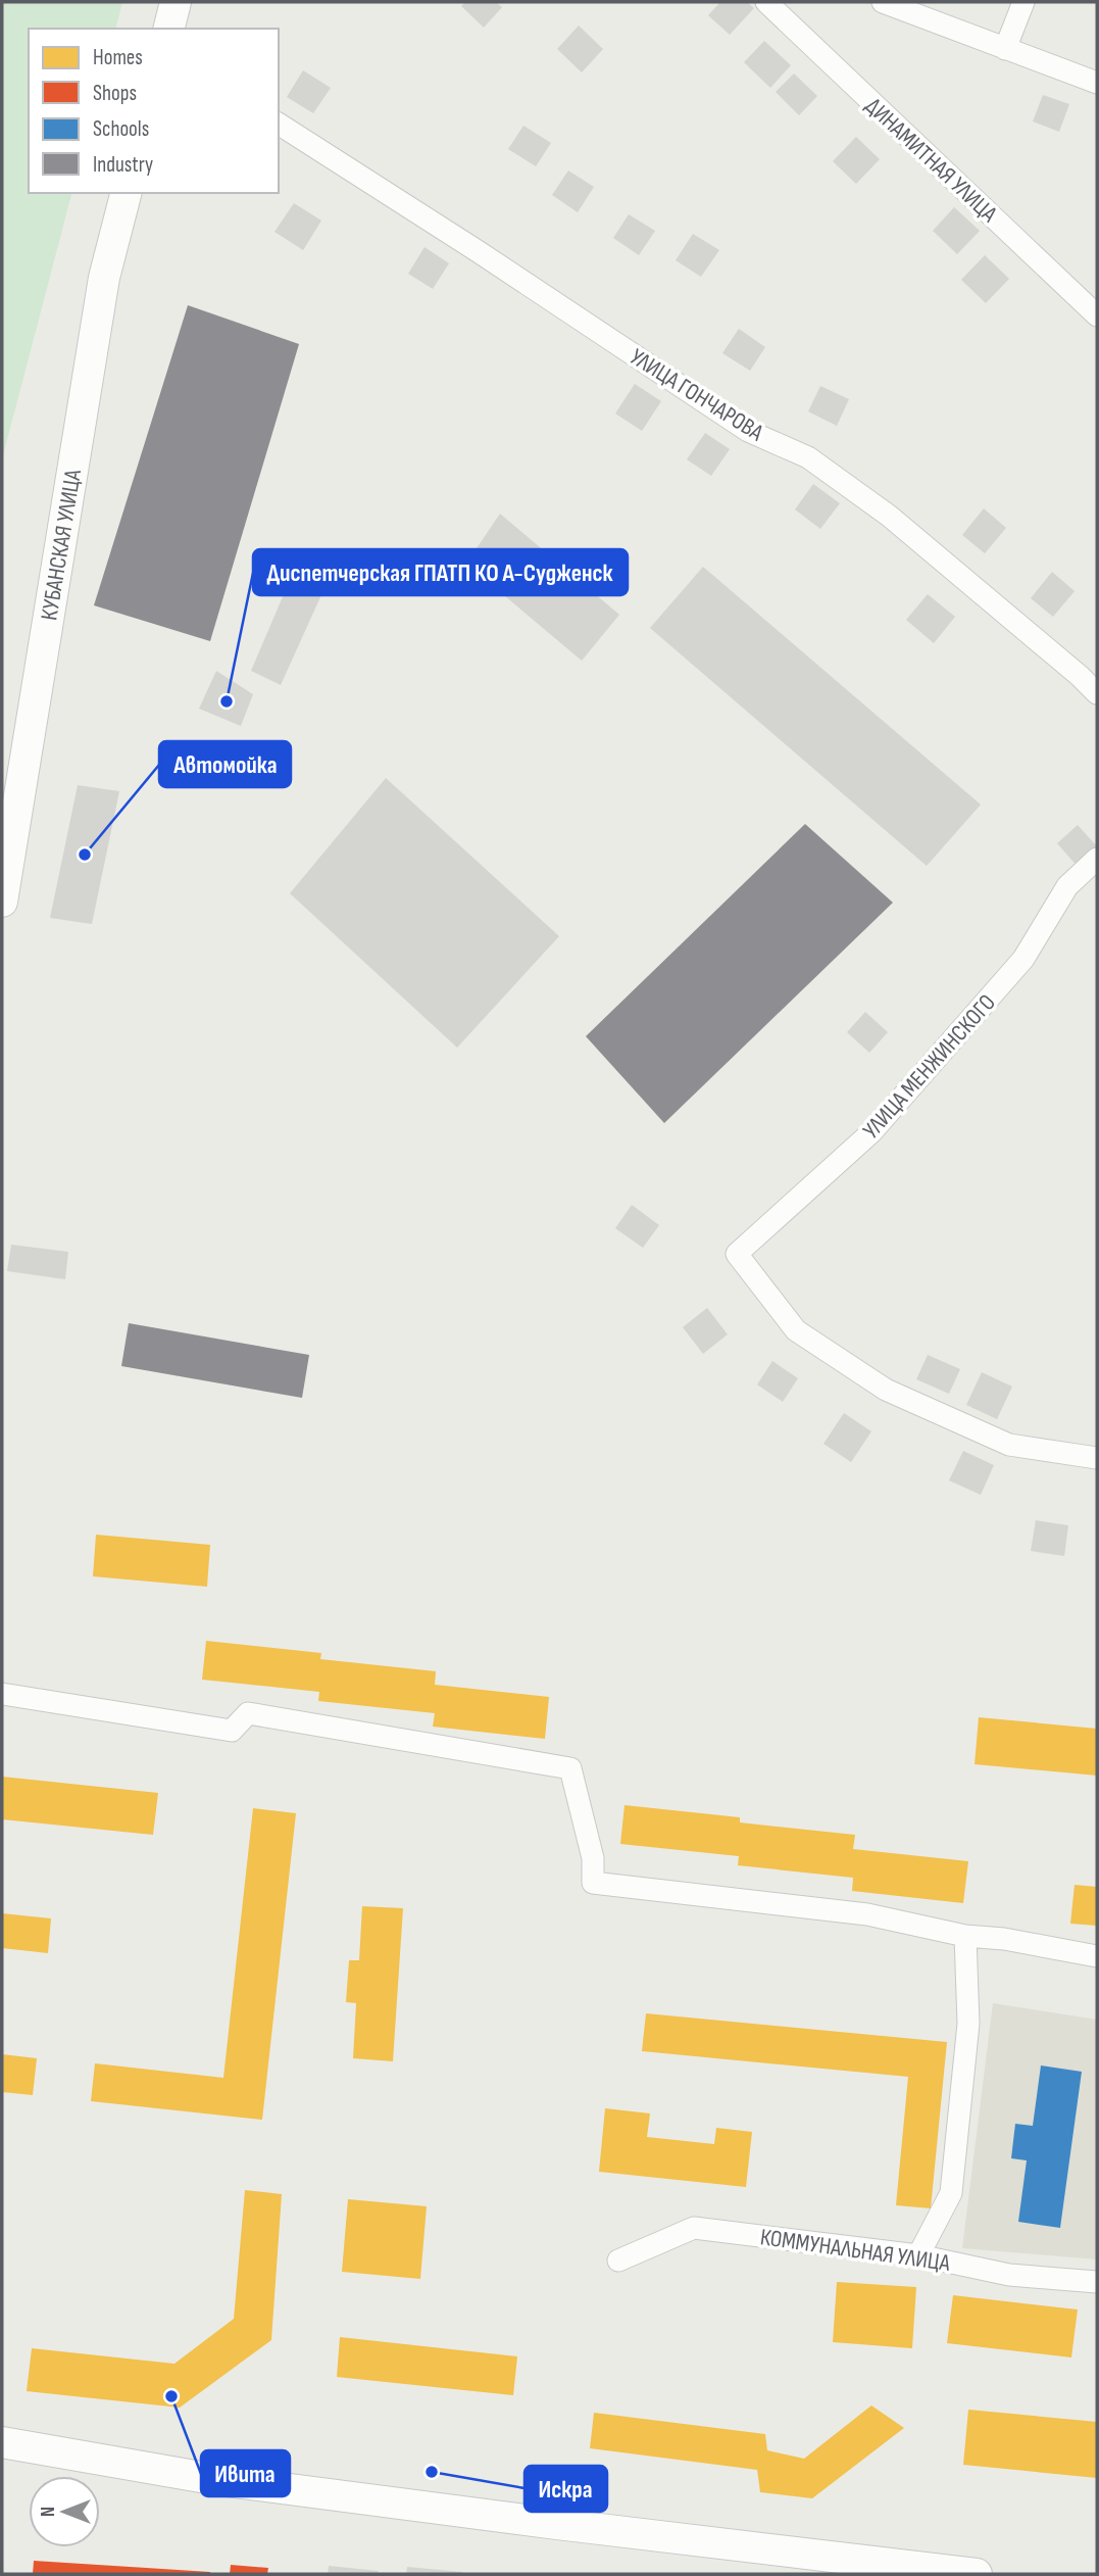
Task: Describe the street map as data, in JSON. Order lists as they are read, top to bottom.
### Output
{
  "streets": {
    "main road": ["КУБАНСКАЯ УЛИЦА"],
    "street": [
      "ДИНАМИТНАЯ УЛИЦА",
      "УЛИЦА ГОНЧАРОВА",
      "УЛИЦА МЕНЖИНСКОГО",
      "КОММУНАЛЬНАЯ УЛИЦА"
    ]
  },
  "places": [
    "Диспетчерская ГПАТП КО А-Судженск",
    "Автомойка",
    "Ивита",
    "Искра"
  ],
  "legend": [
    "Homes",
    "Shops",
    "Schools",
    "Industry"
  ],
  "north": "left"
}
